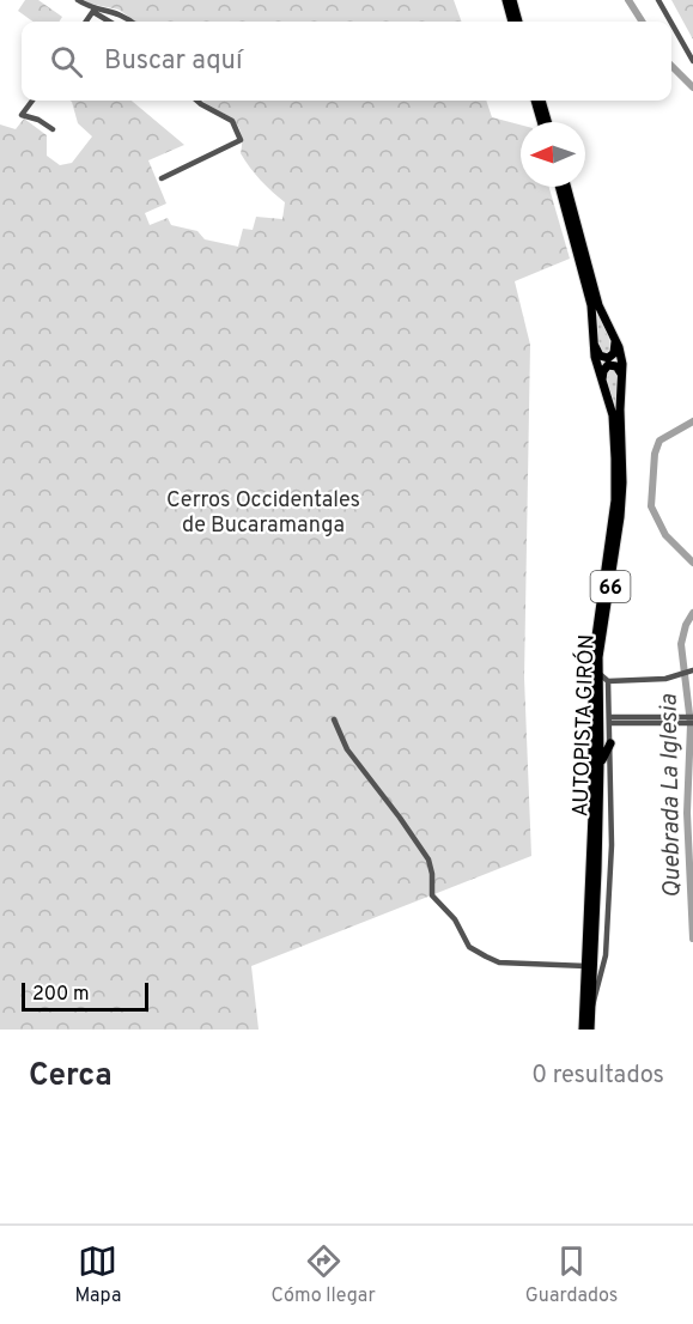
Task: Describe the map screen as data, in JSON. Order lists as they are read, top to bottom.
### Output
{
  "streets": {
    "highway": ["66", "AUTOPISTA GIRÓN"]
  },
  "water": ["Quebrada La Iglesia"],
  "parks": ["Cerros Occidentales de Bucaramanga"],
  "scale_bar": "200 m",
  "north": "left",
  "page": {
    "search": "Buscar aquí",
    "scale": "200 m",
    "heading": ["Cerca", "0 resultados"],
    "nav": ["Mapa", "Cómo llegar", "Guardados"]
  }
}
